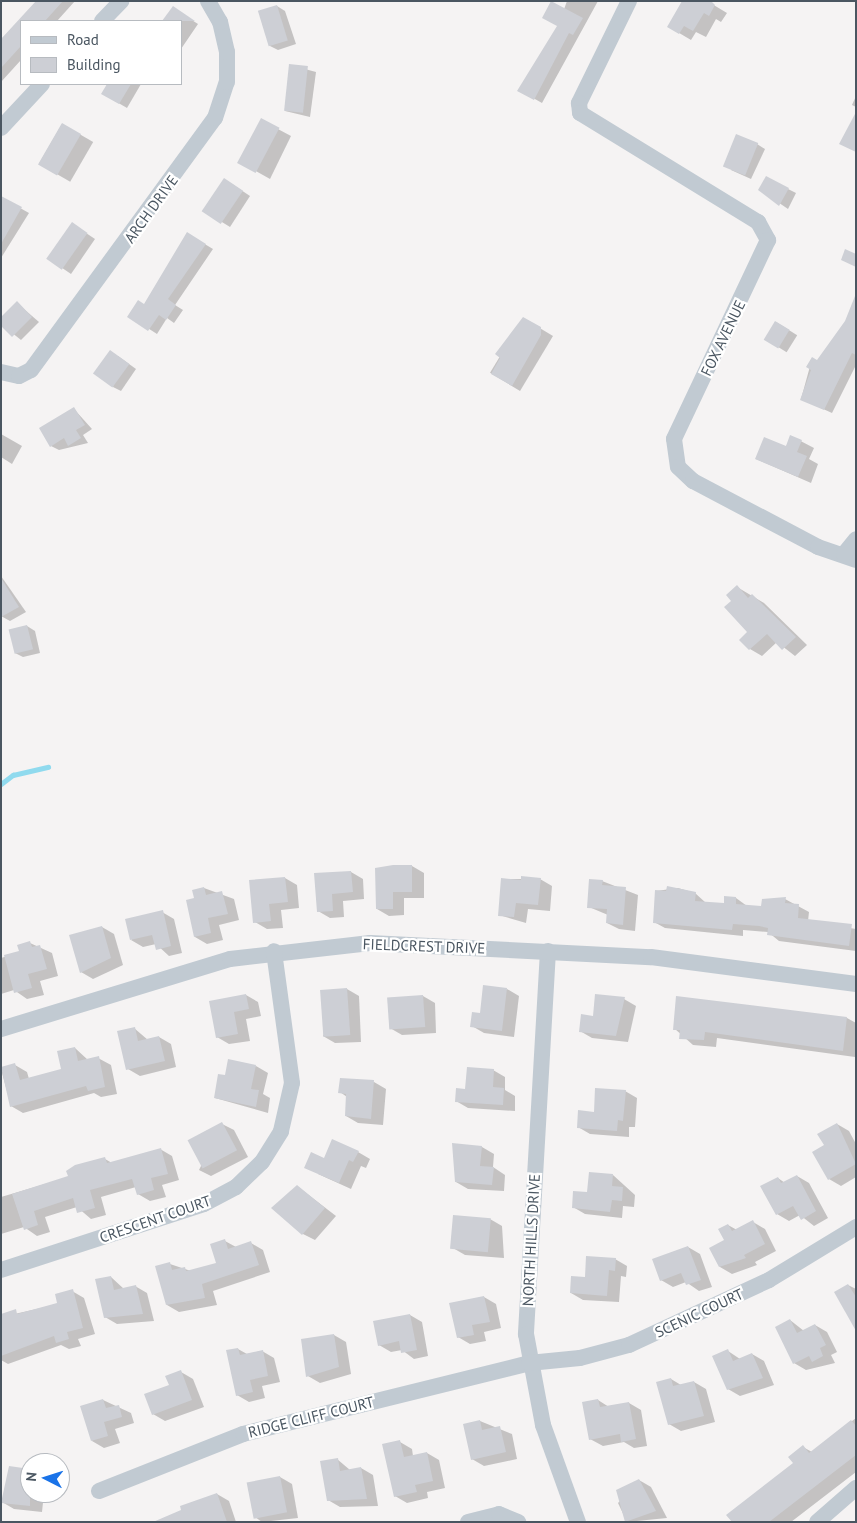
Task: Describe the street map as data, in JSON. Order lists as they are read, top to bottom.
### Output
{
  "streets": {
    "street": [
      "ARCH DRIVE",
      "FOX AVENUE",
      "FIELDCREST DRIVE",
      "CRESCENT COURT",
      "NORTH HILLS DRIVE",
      "SCENIC COURT",
      "RIDGE CLIFF COURT"
    ]
  },
  "crossings": [
    ["FIELDCREST DRIVE", "CRESCENT COURT"],
    ["FIELDCREST DRIVE", "NORTH HILLS DRIVE"],
    ["NORTH HILLS DRIVE", "SCENIC COURT"],
    ["NORTH HILLS DRIVE", "RIDGE CLIFF COURT"],
    ["SCENIC COURT", "RIDGE CLIFF COURT"]
  ],
  "legend": ["Road", "Building"],
  "north": "left"
}
